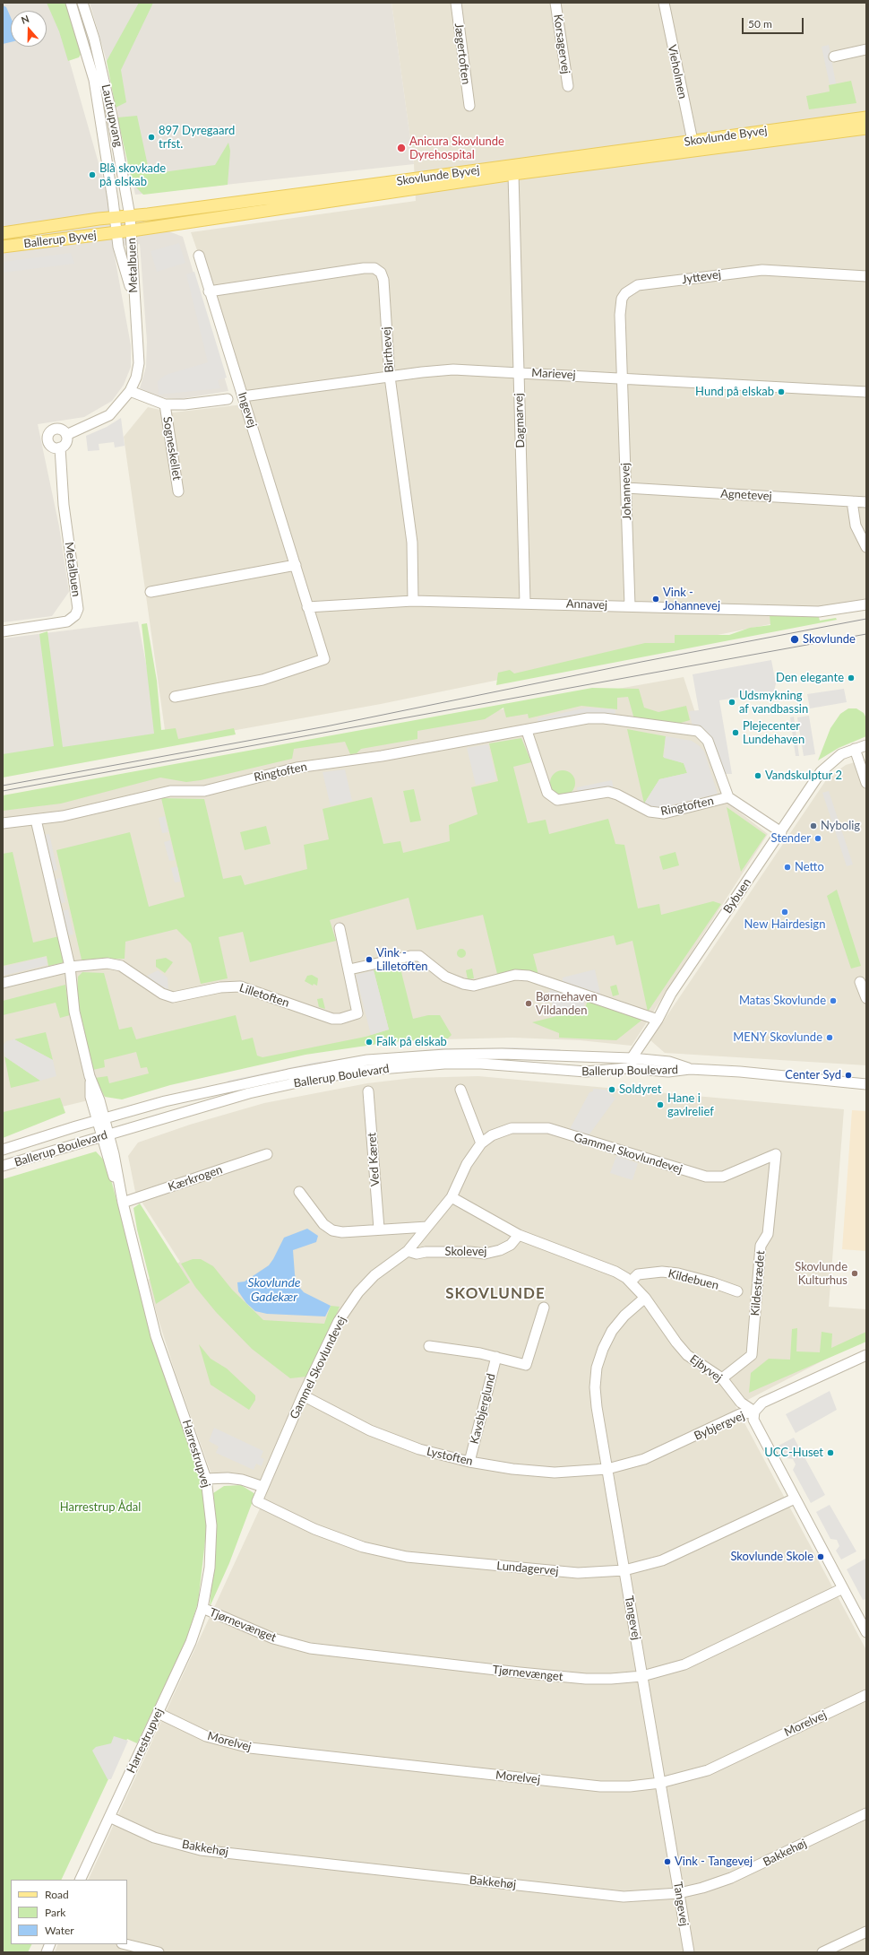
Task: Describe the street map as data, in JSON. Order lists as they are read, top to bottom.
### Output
{
  "streets": {
    "main road": ["Skovlunde Byvej", "Ballerup Byvej"],
    "street": [
      "Korsagervej",
      "Jægertoften",
      "Vieholmen",
      "Lautrupvang",
      "Metalbuen",
      "Jyttevej",
      "Birthevej",
      "Marievej",
      "Ingevej",
      "Dagmarvej",
      "Sogneskellet",
      "Johannevej",
      "Agnetevej",
      "Annavej",
      "Ringtoften",
      "Bybuen",
      "Lilletoften",
      "Ballerup Boulevard",
      "Gammel Skovlundevej",
      "Ved Kæret",
      "Kærkrogen",
      "Skolevej",
      "Kildebuen",
      "Kildestrædet",
      "Ejbyvej",
      "Kavsbjerglund",
      "Bybjergvej",
      "Harrestrupvej",
      "Lystoften",
      "Lundagervej",
      "Tangevej",
      "Tjørnevænget",
      "Morelvej",
      "Bakkehøj"
    ]
  },
  "crossings": [
    ["Vieholmen", "Skovlunde Byvej"],
    ["Lautrupvang", "Skovlunde Byvej"],
    ["Lautrupvang", "Ballerup Byvej"],
    ["Lautrupvang", "Metalbuen"],
    ["Skovlunde Byvej", "Ballerup Byvej"],
    ["Skovlunde Byvej", "Metalbuen"],
    ["Skovlunde Byvej", "Dagmarvej"],
    ["Ballerup Byvej", "Metalbuen"],
    ["Metalbuen", "Sogneskellet"],
    ["Jyttevej", "Marievej"],
    ["Jyttevej", "Johannevej"],
    ["Birthevej", "Marievej"],
    ["Birthevej", "Ingevej"],
    ["Birthevej", "Annavej"],
    ["Marievej", "Ingevej"],
    ["Marievej", "Dagmarvej"],
    ["Marievej", "Johannevej"],
    ["Ingevej", "Annavej"],
    ["Dagmarvej", "Annavej"],
    ["Johannevej", "Agnetevej"],
    ["Johannevej", "Annavej"],
    ["Ringtoften", "Bybuen"],
    ["Bybuen", "Ballerup Boulevard"],
    ["Ballerup Boulevard", "Harrestrupvej"],
    ["Gammel Skovlundevej", "Skolevej"],
    ["Gammel Skovlundevej", "Kildestrædet"],
    ["Gammel Skovlundevej", "Ejbyvej"],
    ["Gammel Skovlundevej", "Lystoften"],
    ["Gammel Skovlundevej", "Lundagervej"],
    ["Kærkrogen", "Harrestrupvej"],
    ["Skolevej", "Ejbyvej"],
    ["Kildebuen", "Ejbyvej"],
    ["Kildestrædet", "Ejbyvej"],
    ["Ejbyvej", "Bybjergvej"],
    ["Ejbyvej", "Tangevej"],
    ["Kavsbjerglund", "Lystoften"],
    ["Bybjergvej", "Lystoften"],
    ["Bybjergvej", "Tangevej"],
    ["Harrestrupvej", "Tjørnevænget"],
    ["Harrestrupvej", "Morelvej"],
    ["Harrestrupvej", "Bakkehøj"],
    ["Lystoften", "Tangevej"],
    ["Lundagervej", "Tangevej"],
    ["Tangevej", "Tjørnevænget"],
    ["Tangevej", "Morelvej"],
    ["Tangevej", "Bakkehøj"]
  ],
  "districts": ["SKOVLUNDE"],
  "water": ["Skovlunde Gadekær"],
  "parks": ["Harrestrup Ådal"],
  "places": [
    "897 Dyregaard trfst.",
    "Anicura Skovlunde Dyrehospital",
    "Blå skovkade på elskab",
    "Hund på elskab",
    "Vink - Johannevej",
    "Skovlunde",
    "Den elegante",
    "Udsmykning af vandbassin",
    "Plejecenter Lundehaven",
    "Vandskulptur 2",
    "Nybolig",
    "Stender",
    "Netto",
    "New Hairdesign",
    "Vink - Lilletoften",
    "Matas Skovlunde",
    "Børnehaven Vildanden",
    "MENY Skovlunde",
    "Falk på elskab",
    "Center Syd",
    "Soldyret",
    "Hane i gavlrelief",
    "Skovlunde Kulturhus",
    "UCC-Huset",
    "Skovlunde Skole",
    "Vink - Tangevej"
  ],
  "legend": ["Road", "Park", "Water"],
  "scale_bar": "50 m",
  "north": "top"
}
